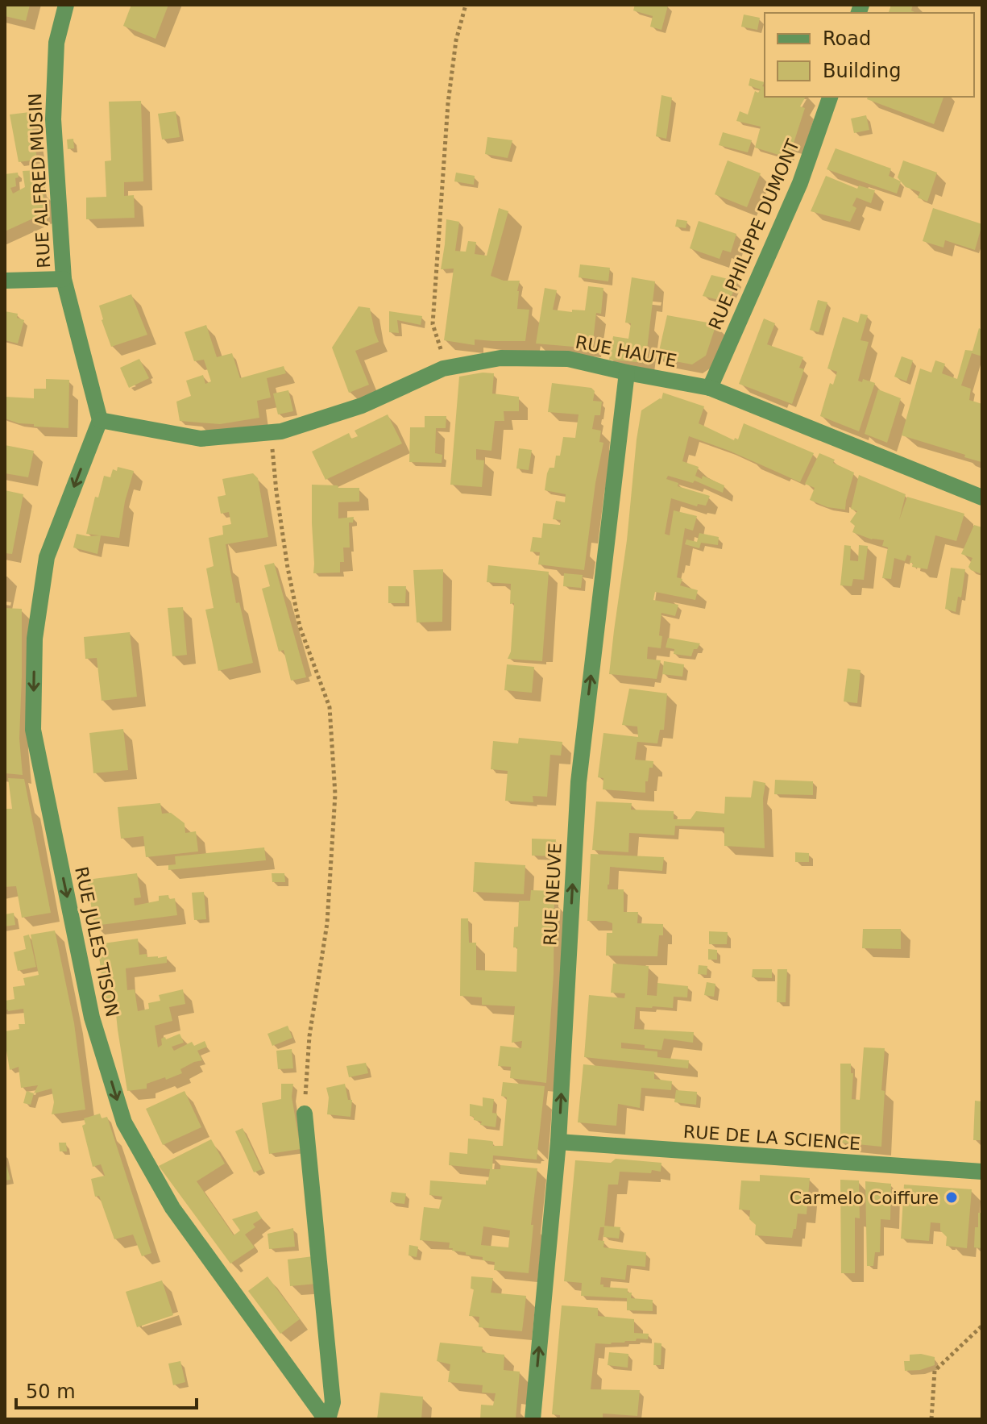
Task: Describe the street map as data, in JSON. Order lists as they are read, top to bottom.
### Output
{
  "streets": {
    "street": [
      "RUE ALFRED MUSIN",
      "RUE PHILIPPE DUMONT",
      "RUE HAUTE",
      "RUE NEUVE",
      "RUE JULES TISON",
      "RUE DE LA SCIENCE"
    ]
  },
  "crossings": [
    ["RUE ALFRED MUSIN", "RUE HAUTE"],
    ["RUE ALFRED MUSIN", "RUE JULES TISON"],
    ["RUE PHILIPPE DUMONT", "RUE HAUTE"],
    ["RUE HAUTE", "RUE NEUVE"],
    ["RUE HAUTE", "RUE JULES TISON"],
    ["RUE NEUVE", "RUE DE LA SCIENCE"]
  ],
  "one_way": ["RUE NEUVE", "RUE JULES TISON"],
  "places": ["Carmelo Coiffure"],
  "legend": ["Road", "Building"],
  "scale_bar": "50 m"
}
